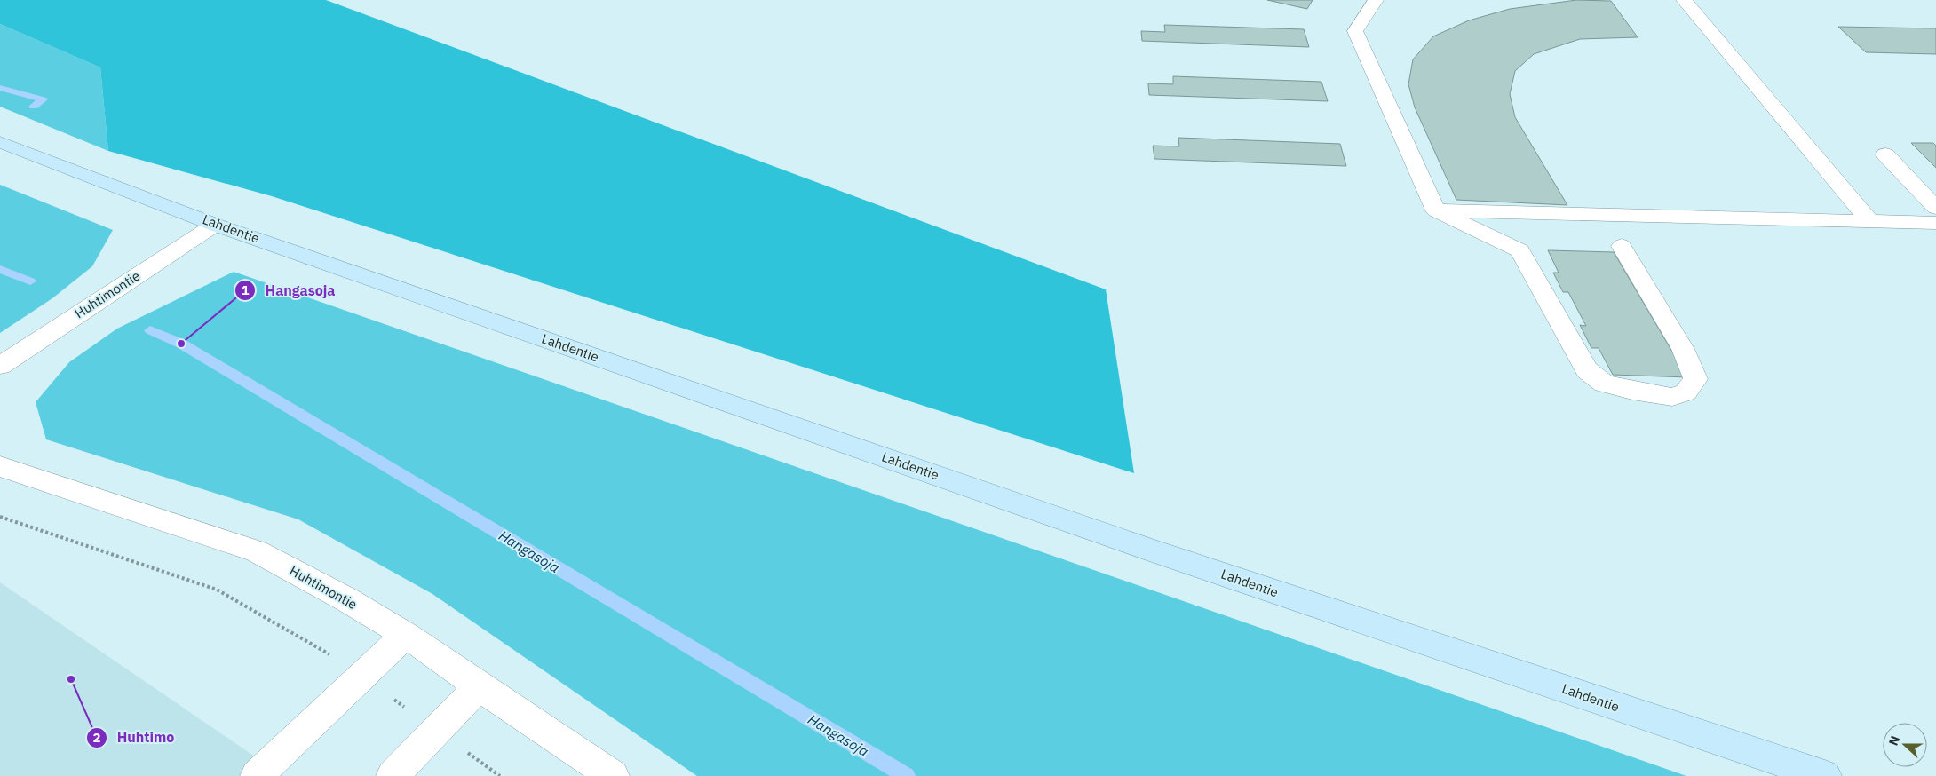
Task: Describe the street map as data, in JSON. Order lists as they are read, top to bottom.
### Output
{
  "streets": {
    "main road": ["Lahdentie"],
    "street": ["Huhtimontie"]
  },
  "crossings": [
    ["Lahdentie", "Huhtimontie"]
  ],
  "water": ["Hangasoja"],
  "places": ["Hangasoja", "Huhtimo"],
  "north": "left"
}
